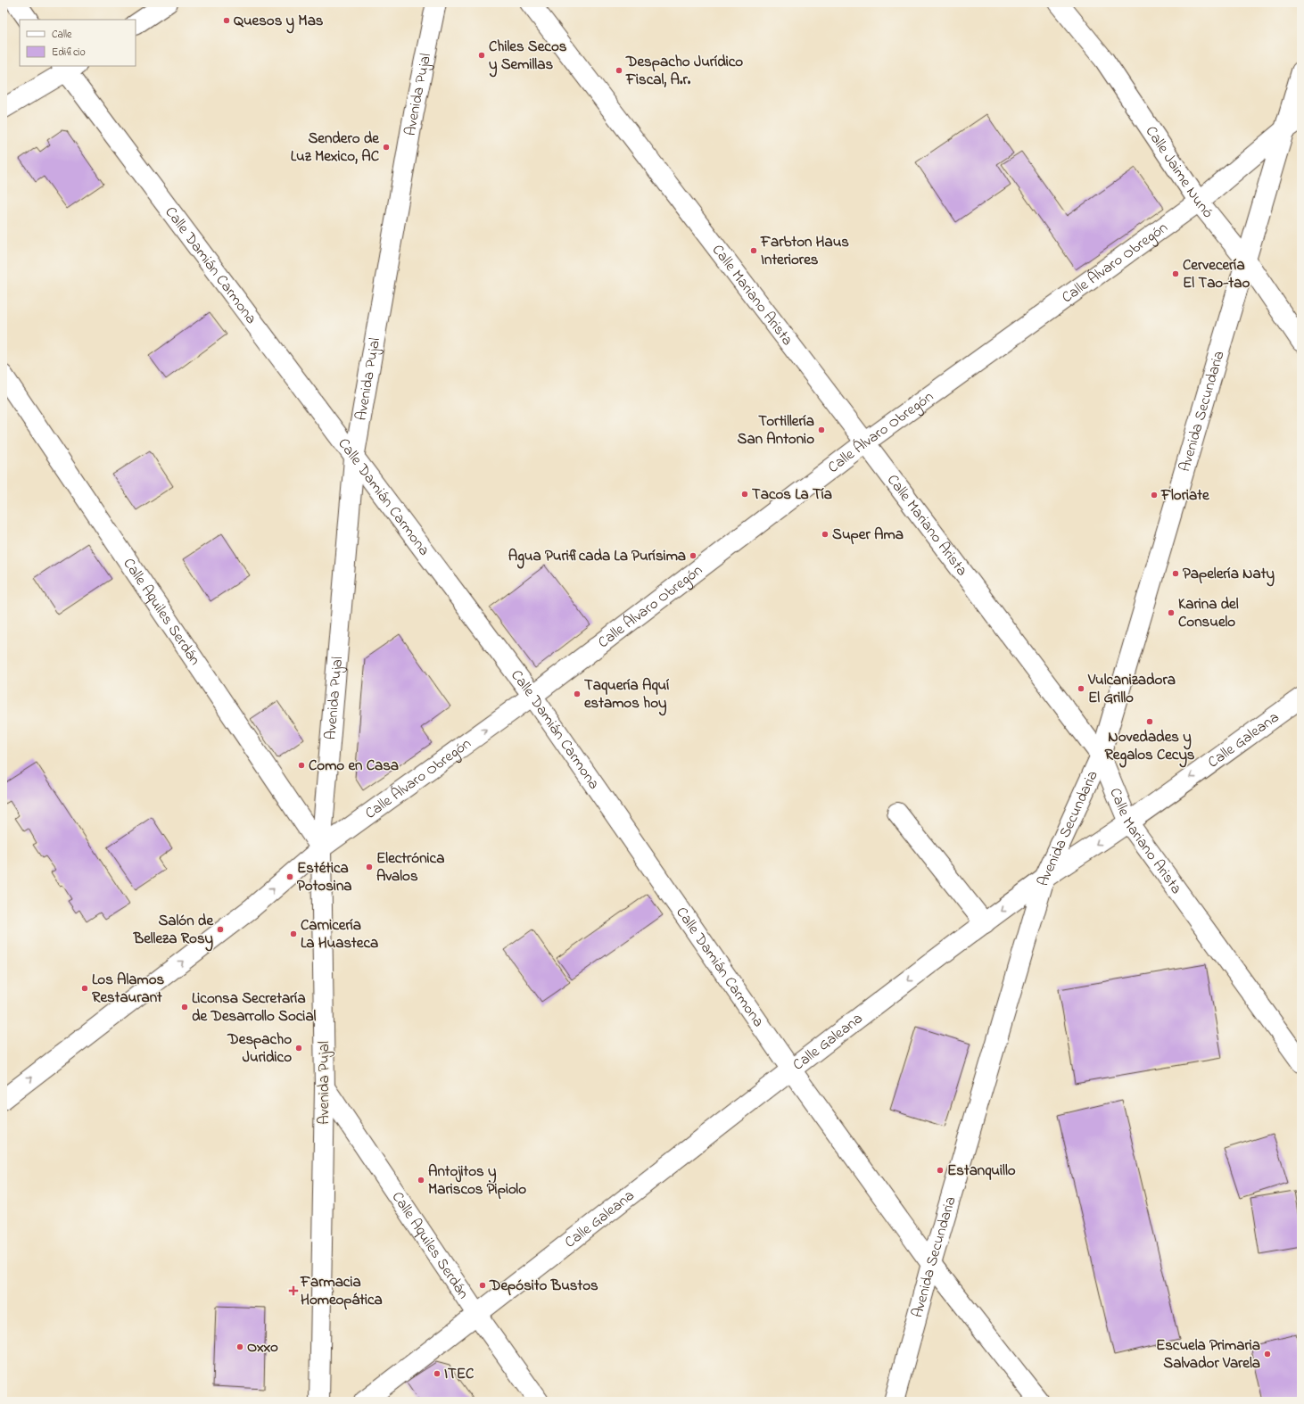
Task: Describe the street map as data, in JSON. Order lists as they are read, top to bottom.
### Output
{
  "streets": {
    "street": [
      "Avenida Pujal",
      "Calle Jaime Nunó",
      "Calle Álvaro Obregón",
      "Calle Damián Carmona",
      "Calle Mariano Arista",
      "Avenida Secundaria",
      "Calle Aquiles Serdán",
      "Calle Galeana"
    ]
  },
  "crossings": [
    ["Avenida Pujal", "Calle Álvaro Obregón"],
    ["Avenida Pujal", "Calle Damián Carmona"],
    ["Avenida Pujal", "Calle Aquiles Serdán"],
    ["Calle Jaime Nunó", "Calle Álvaro Obregón"],
    ["Calle Jaime Nunó", "Avenida Secundaria"],
    ["Calle Álvaro Obregón", "Calle Damián Carmona"],
    ["Calle Álvaro Obregón", "Calle Mariano Arista"],
    ["Calle Álvaro Obregón", "Avenida Secundaria"],
    ["Calle Álvaro Obregón", "Calle Aquiles Serdán"],
    ["Calle Damián Carmona", "Avenida Secundaria"],
    ["Calle Damián Carmona", "Calle Galeana"],
    ["Calle Mariano Arista", "Avenida Secundaria"],
    ["Calle Mariano Arista", "Calle Galeana"],
    ["Avenida Secundaria", "Calle Galeana"],
    ["Calle Aquiles Serdán", "Calle Galeana"]
  ],
  "one_way": ["Calle Álvaro Obregón", "Calle Galeana"],
  "places": {
    "other": [
      "Quesos y Mas",
      "Chiles Secos y Semillas",
      "Despacho Jurídico Fiscal, A.r.",
      "Sendero de Luz Mexico, AC",
      "Farbton Haus Interiores",
      "Cervecería El Tao-tao",
      "Tortillería San Antonio",
      "Tacos La Tía",
      "Floriate",
      "Super Ama",
      "Agua Purificada La Purísima",
      "Papelería Naty",
      "Karina del Consuelo",
      "Vulcanizadora El Grillo",
      "Taquería Aquí estamos hoy",
      "Novedades y Regalos Cecys",
      "Como en Casa",
      "Electrónica Avalos",
      "Estética Potosina",
      "Salón de Belleza Rosy",
      "Carnicería La Huasteca",
      "Los Alamos Restaurant",
      "Liconsa Secretaría de Desarrollo Social",
      "Despacho Juridico",
      "Estanquillo",
      "Antojitos y Mariscos Pipiolo",
      "Depósito Bustos",
      "Oxxo",
      "Escuela Primaria Salvador Varela",
      "ITEC"
    ],
    "health": ["Farmacia Homeopática"]
  },
  "legend": ["Calle", "Edificio"]
}
